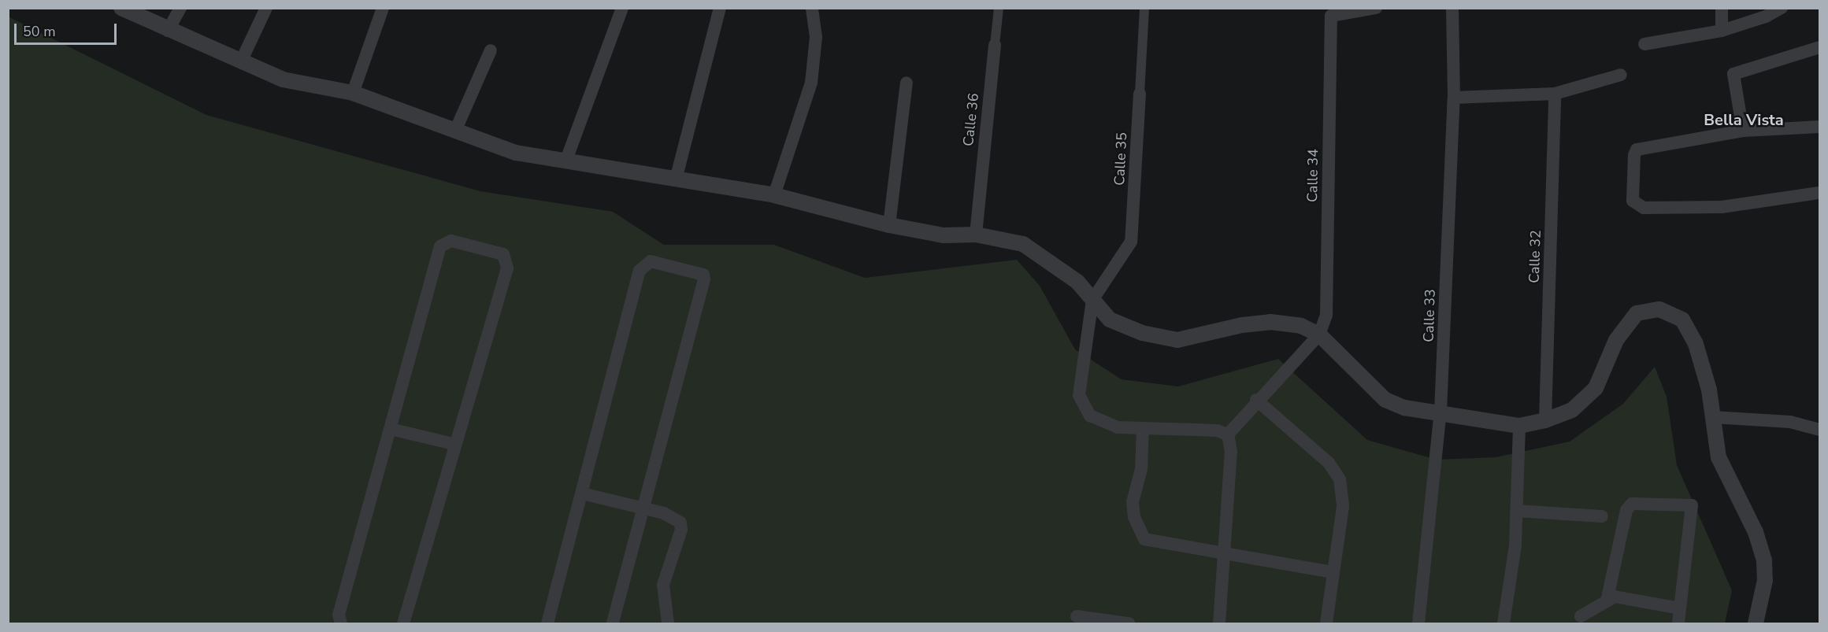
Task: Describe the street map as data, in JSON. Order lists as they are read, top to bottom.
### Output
{
  "streets": {
    "street": [
      "Calle 36",
      "Calle 35",
      "Calle 34",
      "Calle 32",
      "Calle 33"
    ]
  },
  "districts": ["Bella Vista"],
  "scale_bar": "50 m"
}
